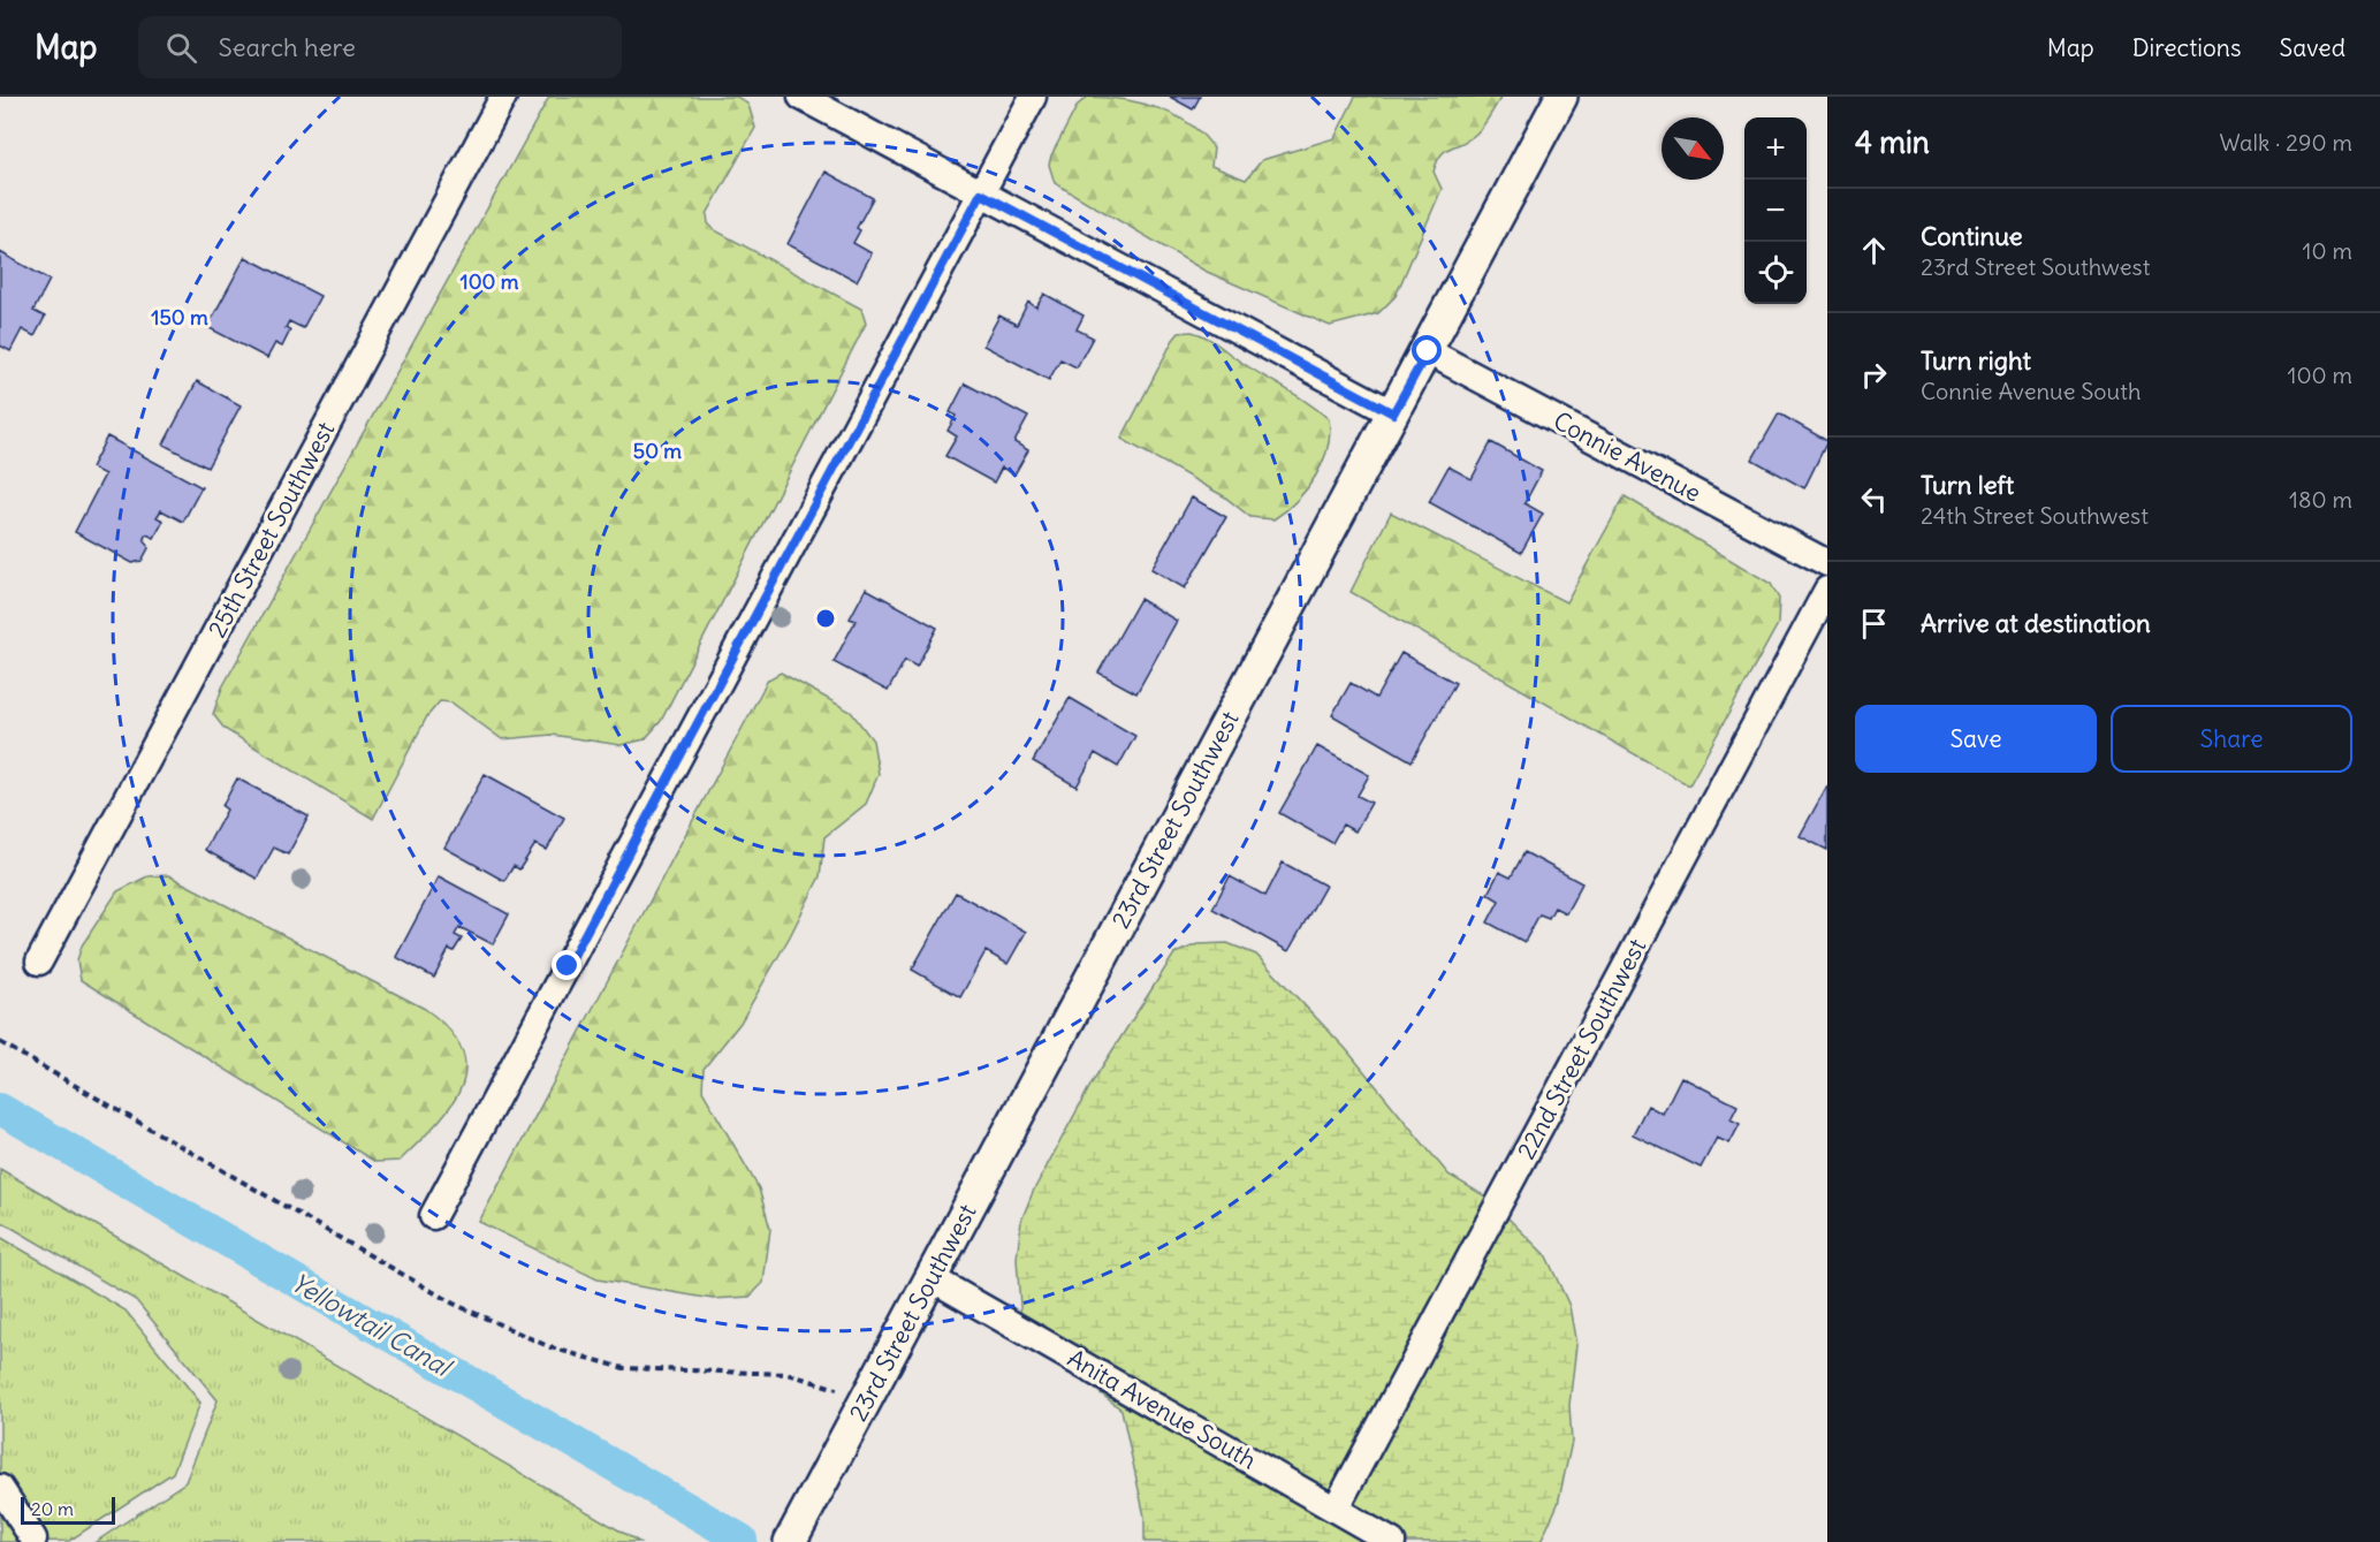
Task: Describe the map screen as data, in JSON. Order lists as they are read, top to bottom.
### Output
{
  "streets": {
    "street": [
      "Connie Avenue",
      "25th Street Southwest",
      "23rd Street Southwest",
      "22nd Street Southwest",
      "Anita Avenue South"
    ]
  },
  "crossings": [
    ["Connie Avenue", "23rd Street Southwest"],
    ["23rd Street Southwest", "Anita Avenue South"],
    ["22nd Street Southwest", "Anita Avenue South"]
  ],
  "water": ["Yellowtail Canal"],
  "scale_bar": "20 m",
  "north": "bottom right",
  "page": {
    "header": "Map",
    "search": "Search here",
    "nav": ["Map", "Directions", "Saved"],
    "heading": ["4 min", "Walk · 290 m"],
    "map_buttons": ["+", "−"],
    "list": [
      ["Continue", "23rd Street Southwest", "10 m"],
      ["Turn right", "Connie Avenue South", "100 m"],
      ["Turn left", "24th Street Southwest", "180 m"],
      "Arrive at destination"
    ],
    "buttons": ["Save", "Share"],
    "scale": "20 m"
  },
  "rings": ["100 m", "150 m", "50 m"]
}
